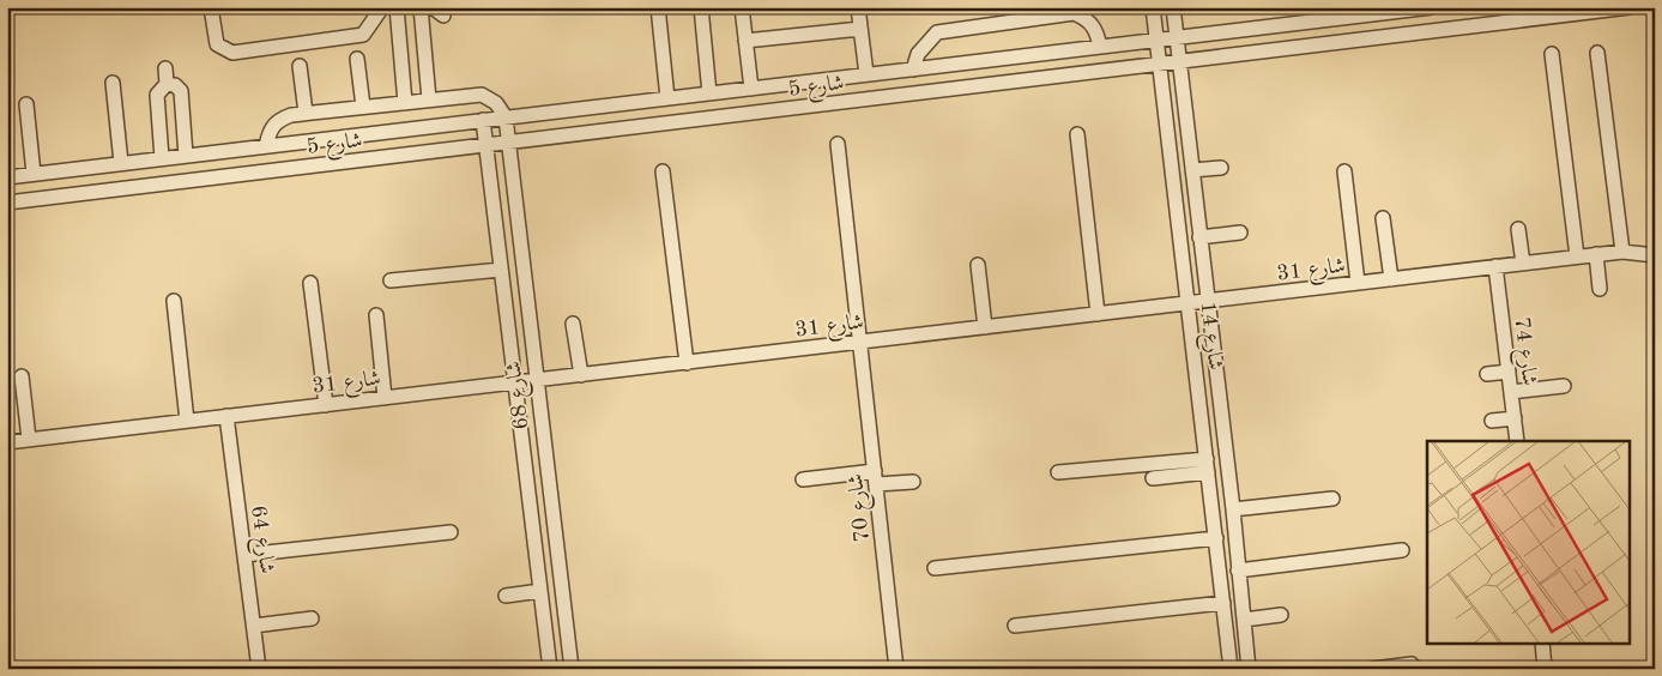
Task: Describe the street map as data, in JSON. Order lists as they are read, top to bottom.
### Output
{
  "streets": {
    "street": [
      "شارع 5",
      "شارع 31",
      "شارع 14",
      "شارع 74",
      "شارع 68",
      "شارع 70",
      "شارع 64"
    ]
  },
  "crossings": [
    ["شارع 5", "شارع 14"],
    ["شارع 5", "شارع 68"],
    ["شارع 31", "شارع 14"],
    ["شارع 31", "شارع 74"],
    ["شارع 31", "شارع 68"],
    ["شارع 31", "شارع 70"],
    ["شارع 31", "شارع 64"]
  ]
}
